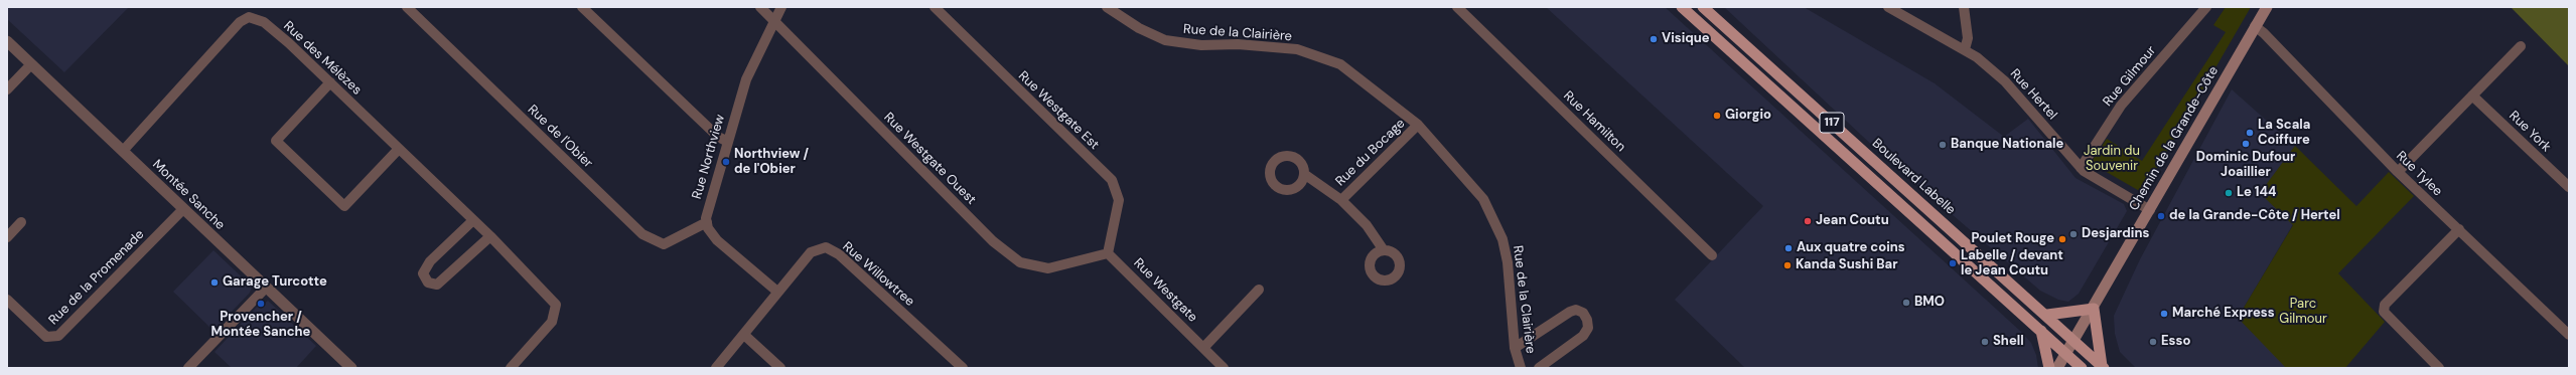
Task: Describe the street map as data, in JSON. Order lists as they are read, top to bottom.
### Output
{
  "streets": {
    "main road": ["117", "Chemin de la Grande-Côte", "Boulevard Labelle"],
    "street": [
      "Rue de la Clairière",
      "Rue des Mélèzes",
      "Rue Gilmour",
      "Rue Hertel",
      "Rue Westgate Est",
      "Rue Hamilton",
      "Rue York",
      "Rue de l'Obier",
      "Rue du Bocage",
      "Rue Northview",
      "Rue Westgate Ouest",
      "Rue Tylee",
      "Montée Sanche",
      "Rue Willowtree",
      "Rue de la Promenade",
      "Rue Westgate"
    ]
  },
  "crossings": [
    ["Rue de la Clairière", "Rue du Bocage"],
    ["Rue des Mélèzes", "Montée Sanche"],
    ["Rue Gilmour", "Rue Hertel"],
    ["Rue Hertel", "Chemin de la Grande-Côte"],
    ["Rue Westgate Est", "Rue Westgate Ouest"],
    ["Rue Westgate Est", "Rue Westgate"],
    ["117", "Chemin de la Grande-Côte"],
    ["Rue de l'Obier", "Rue Northview"],
    ["Chemin de la Grande-Côte", "Rue Tylee"],
    ["Chemin de la Grande-Côte", "Boulevard Labelle"],
    ["Rue Northview", "Rue Westgate Ouest"],
    ["Rue Westgate Ouest", "Rue Westgate"],
    ["Montée Sanche", "Rue de la Promenade"]
  ],
  "parks": ["Jardin du Souvenir", "Parc Gilmour"],
  "places": [
    "Visique",
    "Giorgio",
    "La Scala Coiffure",
    "Dominic Dufour Joaillier",
    "Banque Nationale",
    "Northview / de l'Obier",
    "Le 144",
    "de la Grande-Côte / Hertel",
    "Jean Coutu",
    "Desjardins",
    "Poulet Rouge",
    "Aux quatre coins",
    "Labelle / devant le Jean Coutu",
    "Kanda Sushi Bar",
    "Garage Turcotte",
    "BMO",
    "Provencher / Montée Sanche",
    "Marché Express",
    "Shell",
    "Esso"
  ]
}
